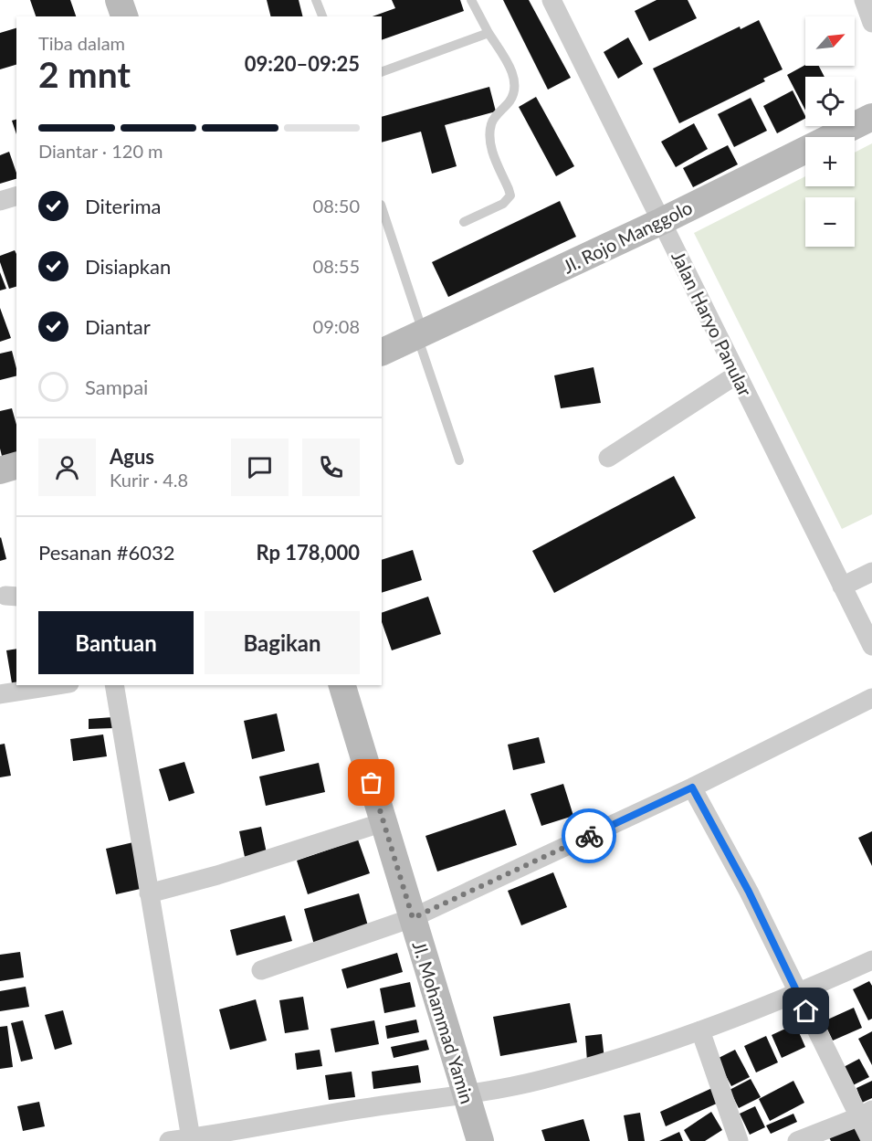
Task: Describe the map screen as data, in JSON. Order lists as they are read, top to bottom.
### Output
{
  "streets": {
    "street": ["Jl. Rojo Manggolo", "Jalan Haryo Panular", "Jl. Mohammad Yamin"]
  },
  "crossings": [
    ["Jl. Rojo Manggolo", "Jalan Haryo Panular"]
  ],
  "north": "top right",
  "page": {
    "map_buttons": ["+", "−"],
    "heading": ["2 mnt", "Tiba dalam", "09:20–09:25"],
    "panel": [
      "Agus",
      "Kurir · 4.8",
      "Pesanan #6032",
      "Rp 178,000"
    ],
    "bar": "Diantar · 120 m",
    "list": [
      ["Diterima", "08:50"],
      ["Disiapkan", "08:55"],
      ["Diantar", "09:08"],
      "Sampai"
    ],
    "buttons": ["Bantuan", "Bagikan"]
  }
}
